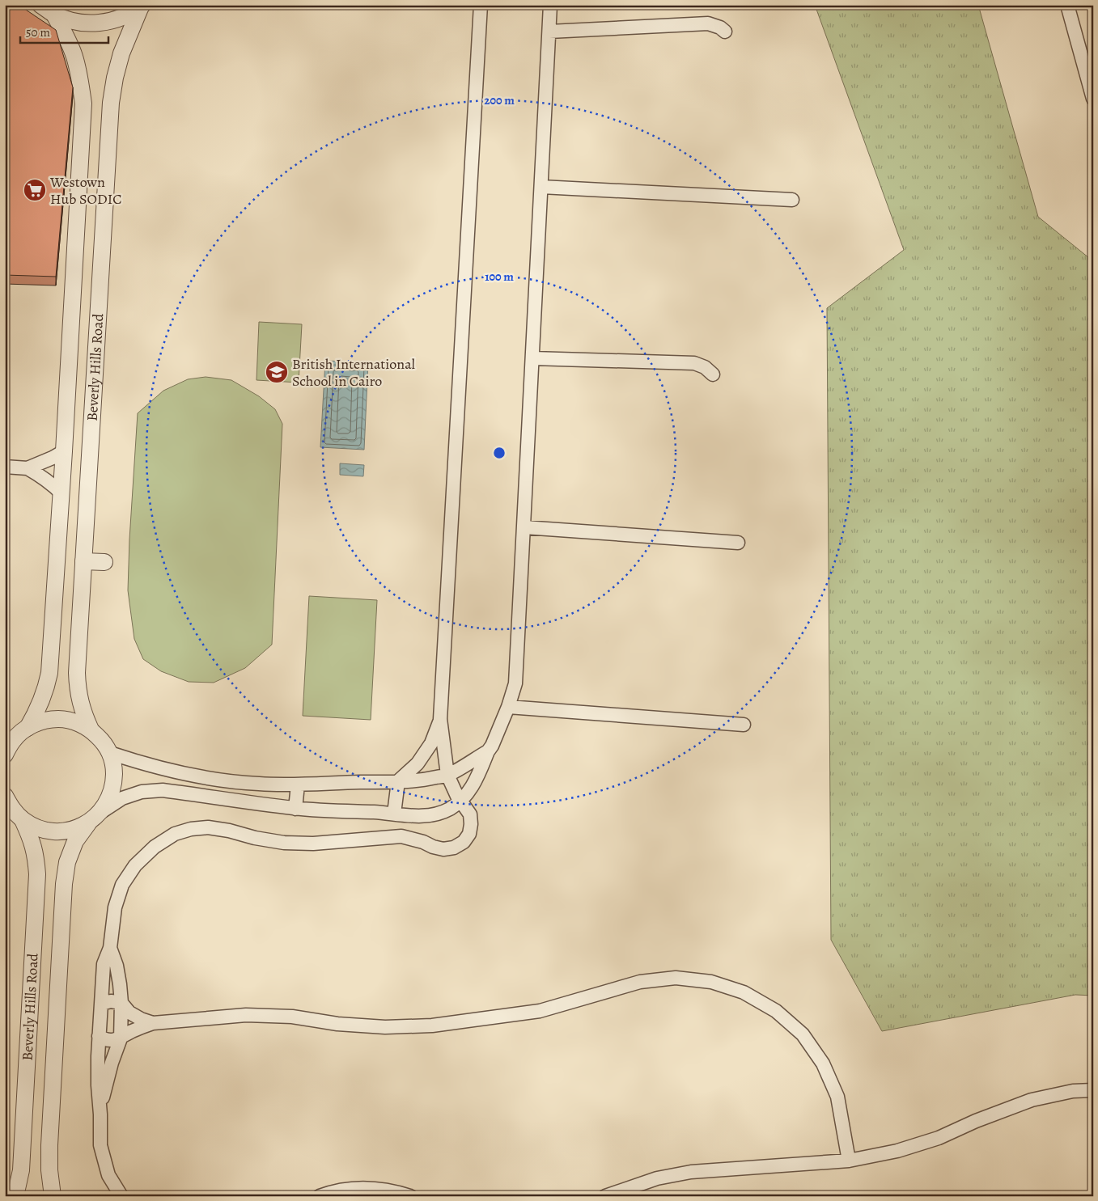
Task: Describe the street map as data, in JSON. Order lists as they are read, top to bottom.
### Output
{
  "streets": {
    "street": ["Beverly Hills Road"]
  },
  "places": {
    "supermarket": ["Westown Hub SODIC"],
    "school or university": ["British International School in Cairo"]
  },
  "scale_bar": "50 m",
  "rings": ["200 m", "100 m"]
}
